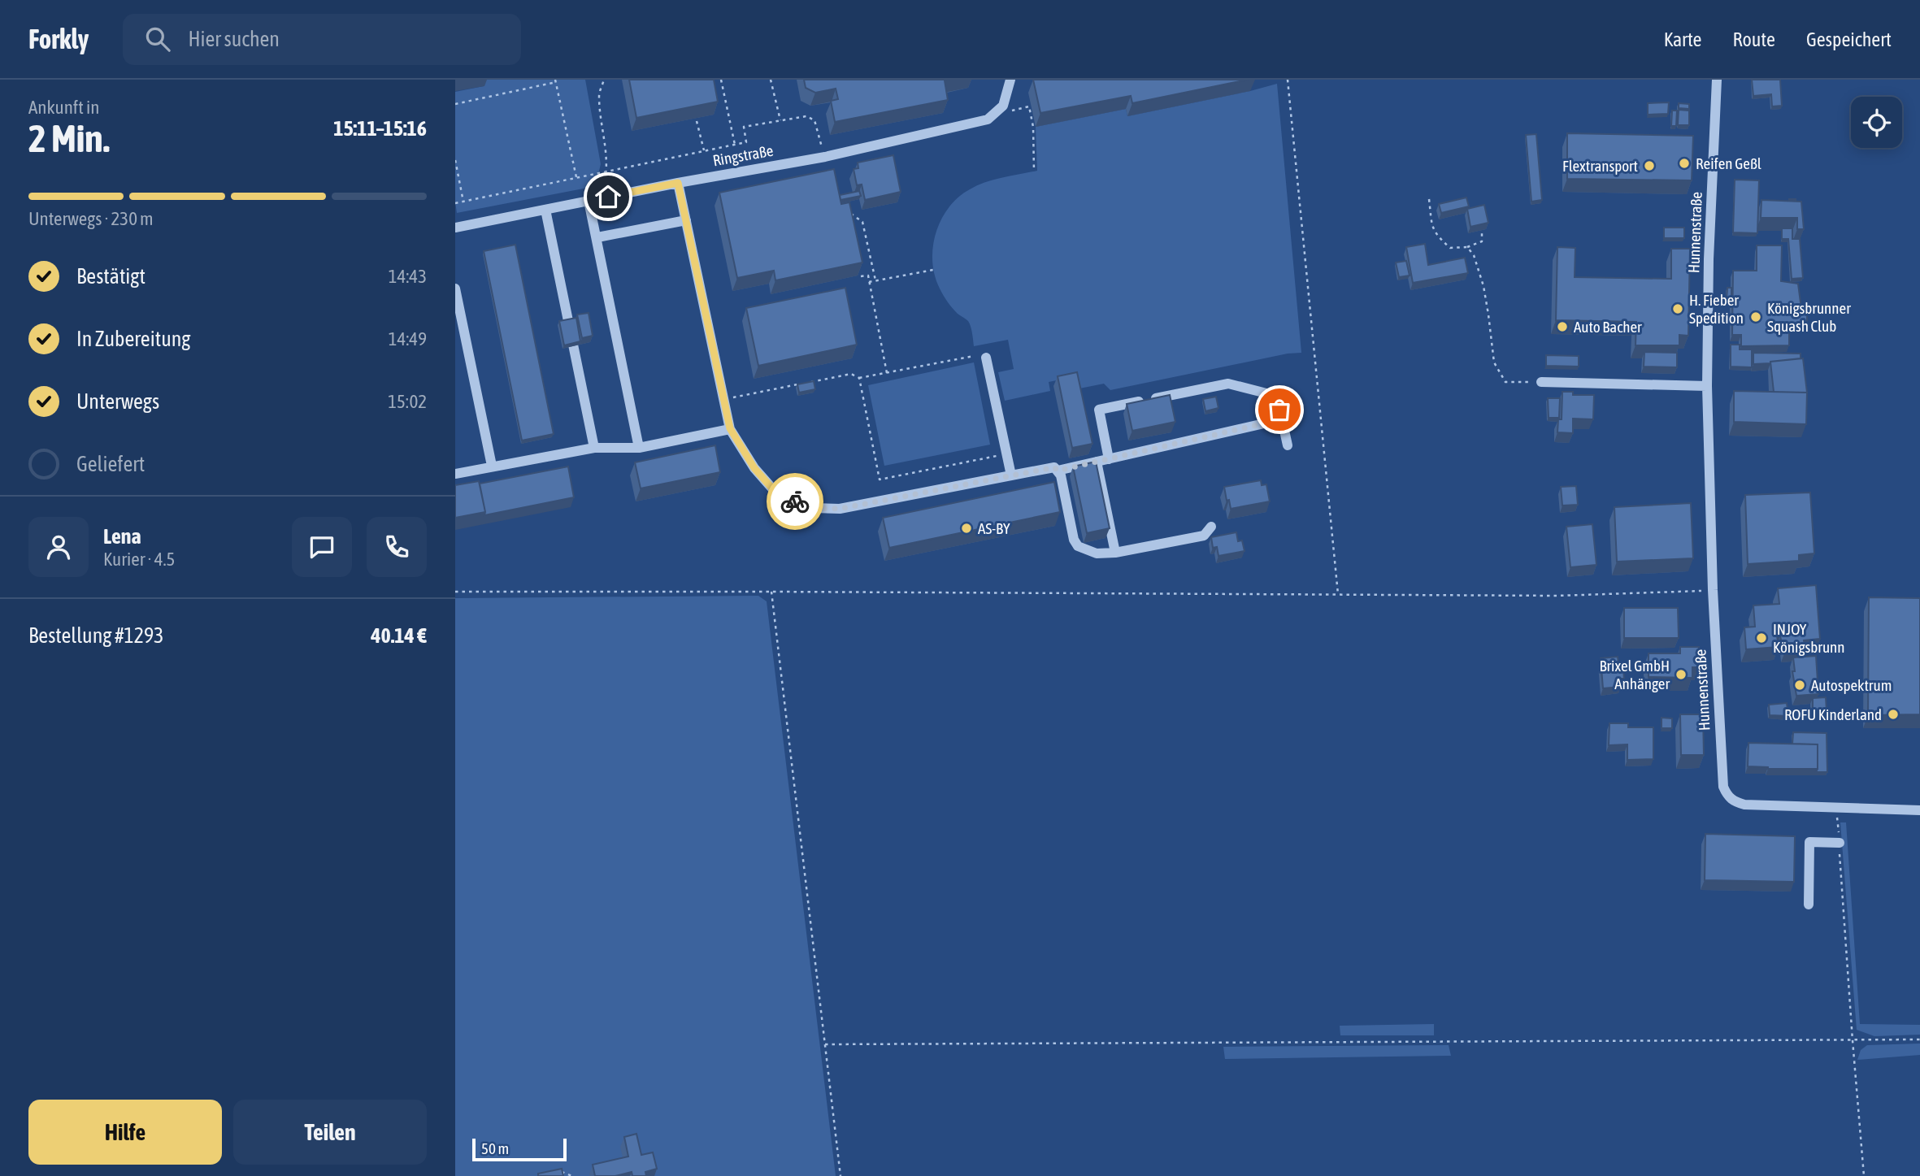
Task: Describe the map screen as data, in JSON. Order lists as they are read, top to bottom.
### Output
{
  "streets": {
    "street": ["Ringstraße", "Hunnenstraße"]
  },
  "places": [
    "Reifen Geßl",
    "Flextransport",
    "H. Fieber Spedition",
    "Königsbrunner Squash Club",
    "Auto Bacher",
    "AS-BY",
    "INJOY Königsbrunn",
    "Brixel GmbH Anhänger",
    "Autospektrum",
    "ROFU Kinderland"
  ],
  "scale_bar": "50 m",
  "page": {
    "header": "Forkly",
    "search": "Hier suchen",
    "nav": ["Karte", "Route", "Gespeichert"],
    "heading": ["2 Min.", "Ankunft in", "15:11–15:16"],
    "panel": [
      "Lena",
      "Kurier · 4.5",
      "Bestellung #1293",
      "40.14 €"
    ],
    "bar": "Unterwegs · 230 m",
    "list": [
      ["Bestätigt", "14:43"],
      ["In Zubereitung", "14:49"],
      ["Unterwegs", "15:02"],
      "Geliefert"
    ],
    "buttons": ["Hilfe", "Teilen"],
    "scale": "50 m"
  }
}
